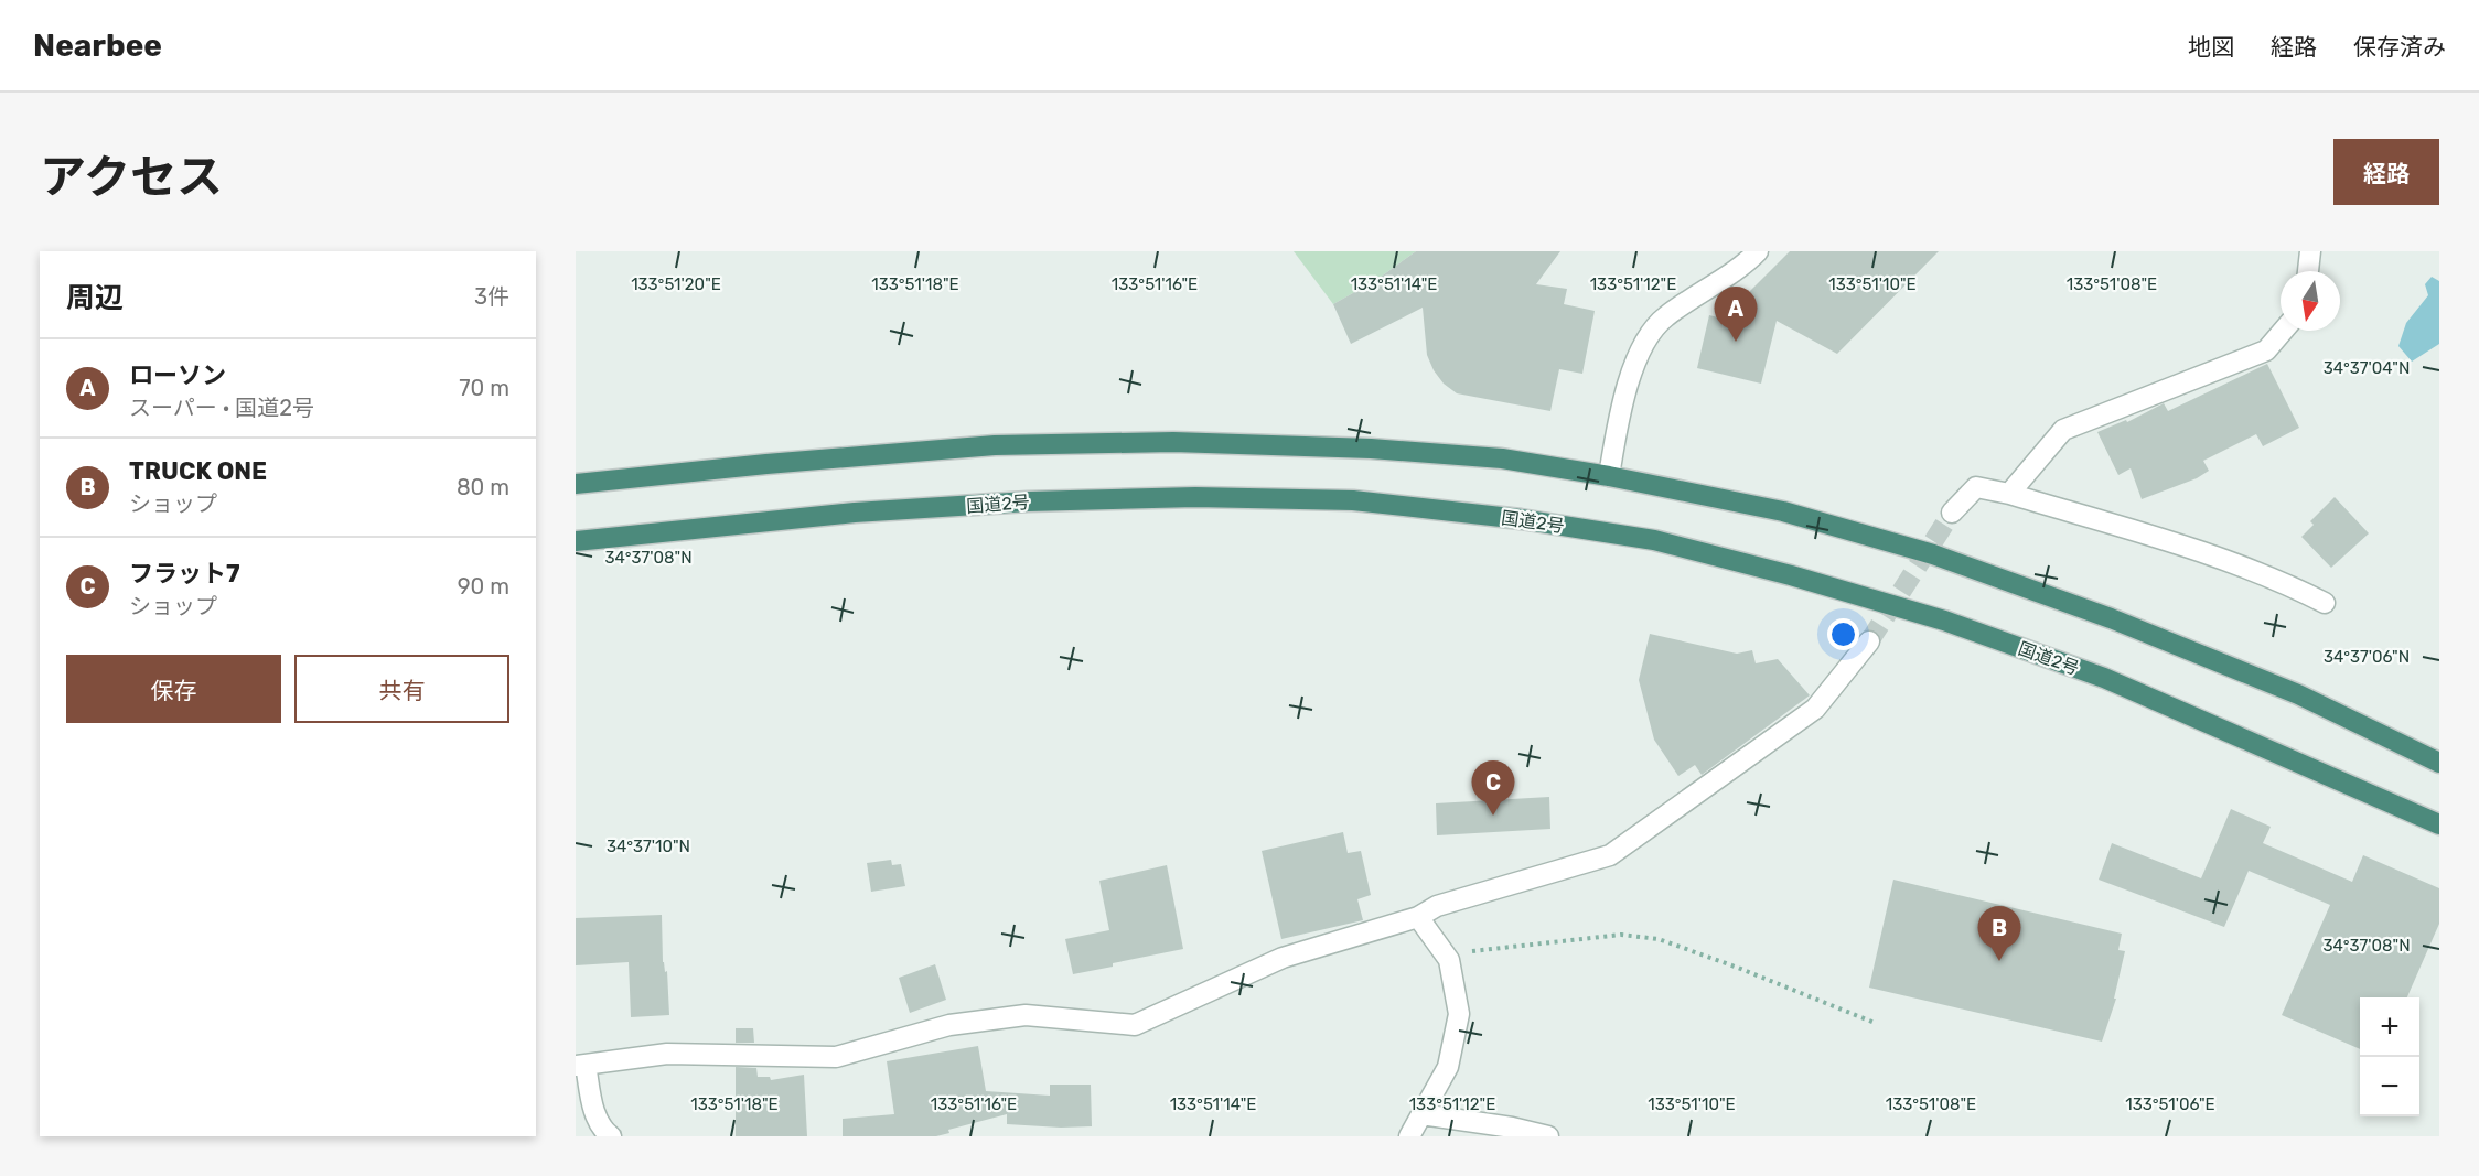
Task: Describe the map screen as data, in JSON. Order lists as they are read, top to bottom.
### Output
{
  "streets": {
    "highway": ["国道2号"]
  },
  "north": "bottom",
  "page": {
    "header": "Nearbee",
    "nav": ["地図", "経路", "保存済み"],
    "title": "アクセス",
    "buttons": [
      "経路",
      ["保存", "共有"]
    ],
    "heading": ["周辺", "3件"],
    "pins": ["A", "C", "B"],
    "list": [
      {
        "mark": "A",
        "name": "ローソン",
        "note": "スーパー · 国道2号",
        "value": "70 m"
      },
      {
        "mark": "B",
        "name": "TRUCK ONE",
        "note": "ショップ",
        "value": "80 m"
      },
      {
        "mark": "C",
        "name": "フラット7",
        "note": "ショップ",
        "value": "90 m"
      }
    ],
    "map_buttons": ["+", "−"]
  },
  "coordinates": [
    "133°51'20\"E",
    "133°51'18\"E",
    "133°51'16\"E",
    "133°51'14\"E",
    "133°51'12\"E",
    "133°51'10\"E",
    "133°51'08\"E",
    "34°37'04\"N",
    "34°37'08\"N",
    "34°37'06\"N",
    "34°37'10\"N",
    "133°51'06\"E"
  ]
}
